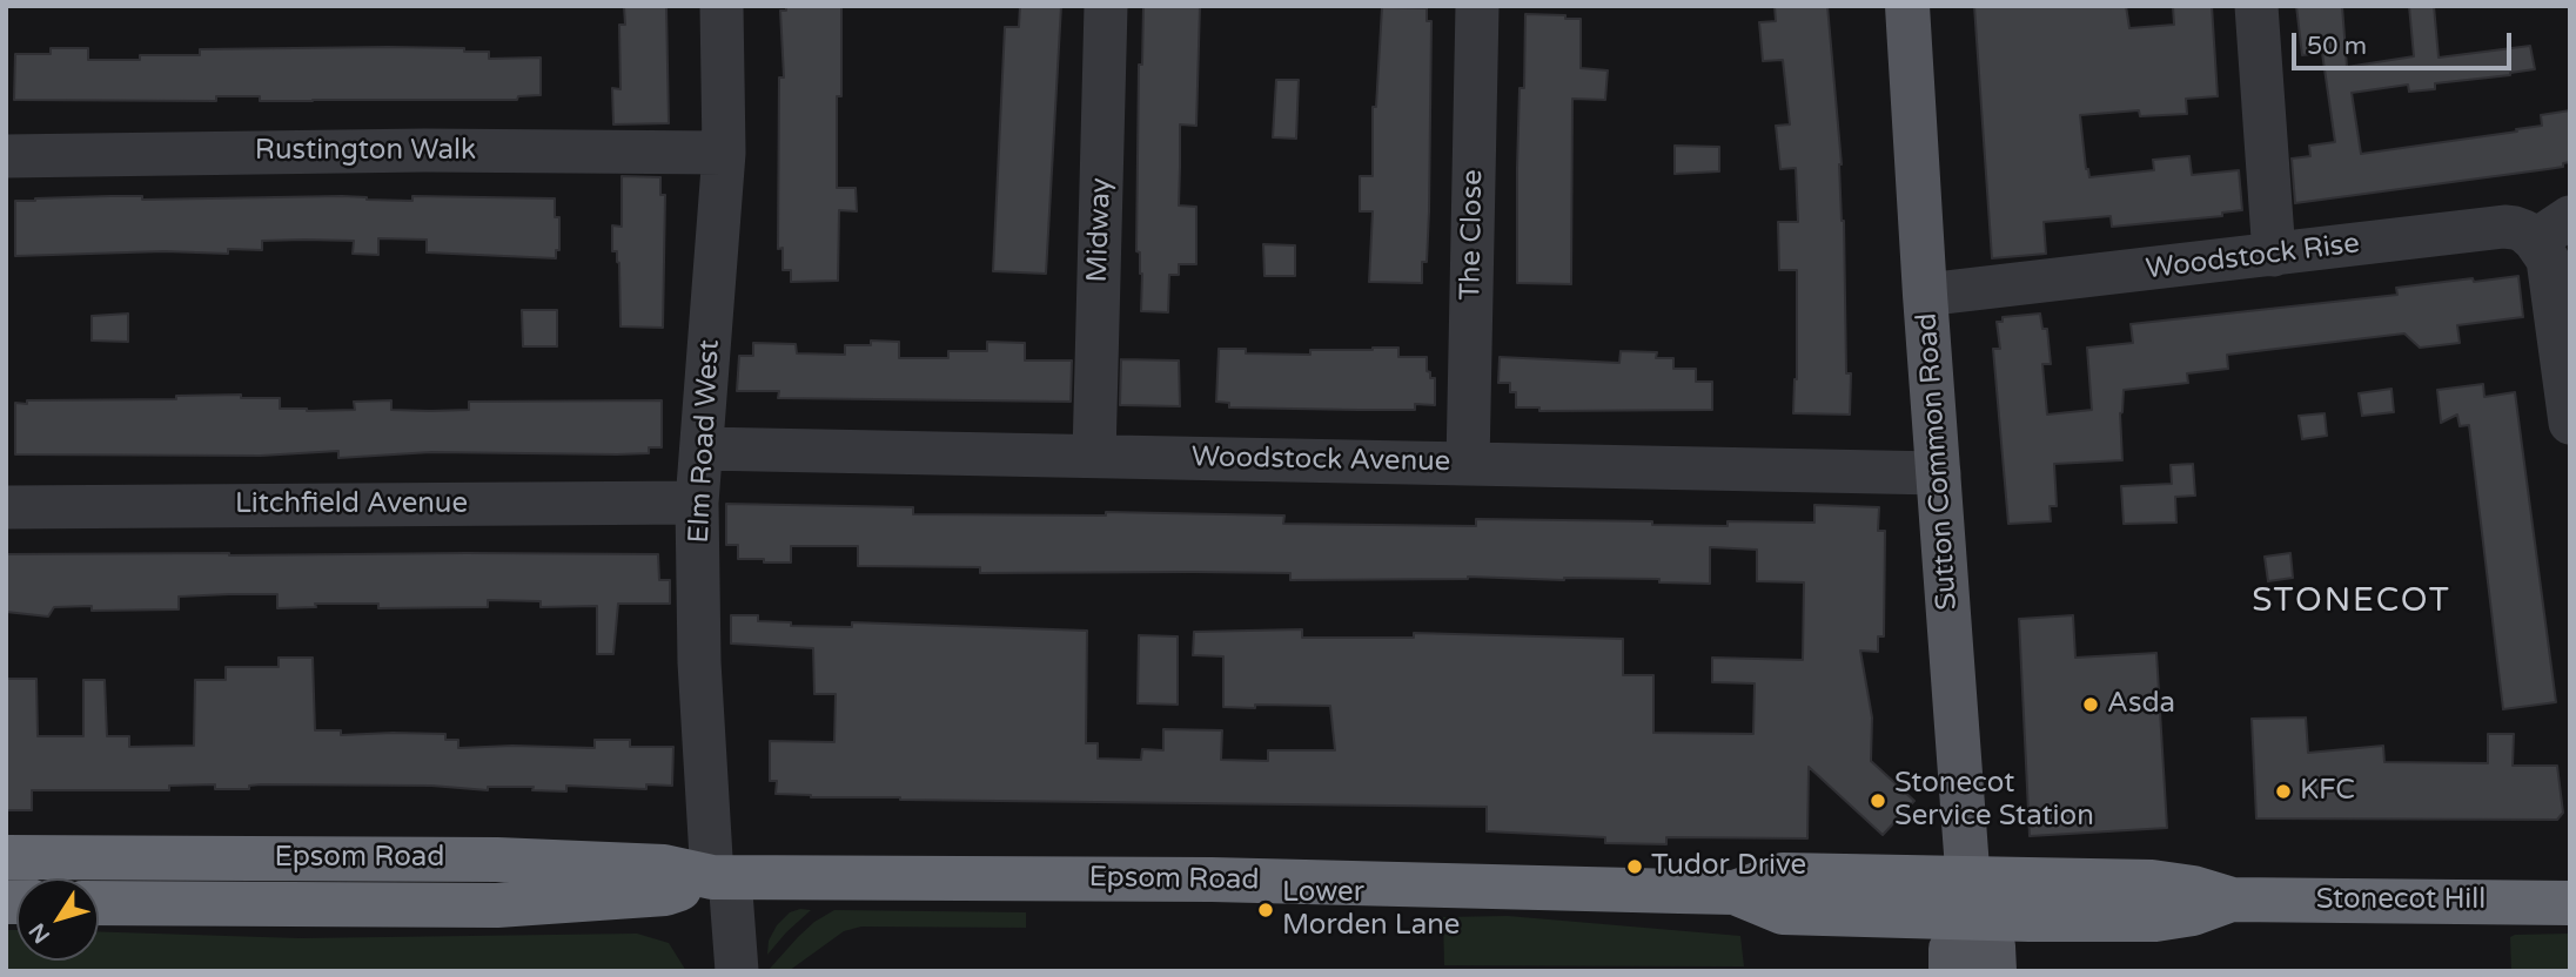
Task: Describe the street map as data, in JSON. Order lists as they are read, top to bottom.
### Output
{
  "streets": {
    "highway": ["Epsom Road", "Stonecot Hill"],
    "main road": ["Sutton Common Road"],
    "street": [
      "Rustington Walk",
      "Midway",
      "The Close",
      "Woodstock Rise",
      "Elm Road West",
      "Woodstock Avenue",
      "Litchfield Avenue"
    ]
  },
  "crossings": [
    ["Rustington Walk", "Elm Road West"],
    ["Midway", "Woodstock Avenue"],
    ["The Close", "Woodstock Avenue"],
    ["Woodstock Rise", "Sutton Common Road"],
    ["Elm Road West", "Woodstock Avenue"],
    ["Elm Road West", "Litchfield Avenue"],
    ["Elm Road West", "Epsom Road"],
    ["Woodstock Avenue", "Sutton Common Road"],
    ["Sutton Common Road", "Epsom Road"],
    ["Sutton Common Road", "Stonecot Hill"],
    ["Epsom Road", "Stonecot Hill"]
  ],
  "districts": ["STONECOT"],
  "places": [
    "Asda",
    "KFC",
    "Stonecot Service Station",
    "Tudor Drive",
    "Lower Morden Lane"
  ],
  "scale_bar": "50 m",
  "north": "bottom left"
}
